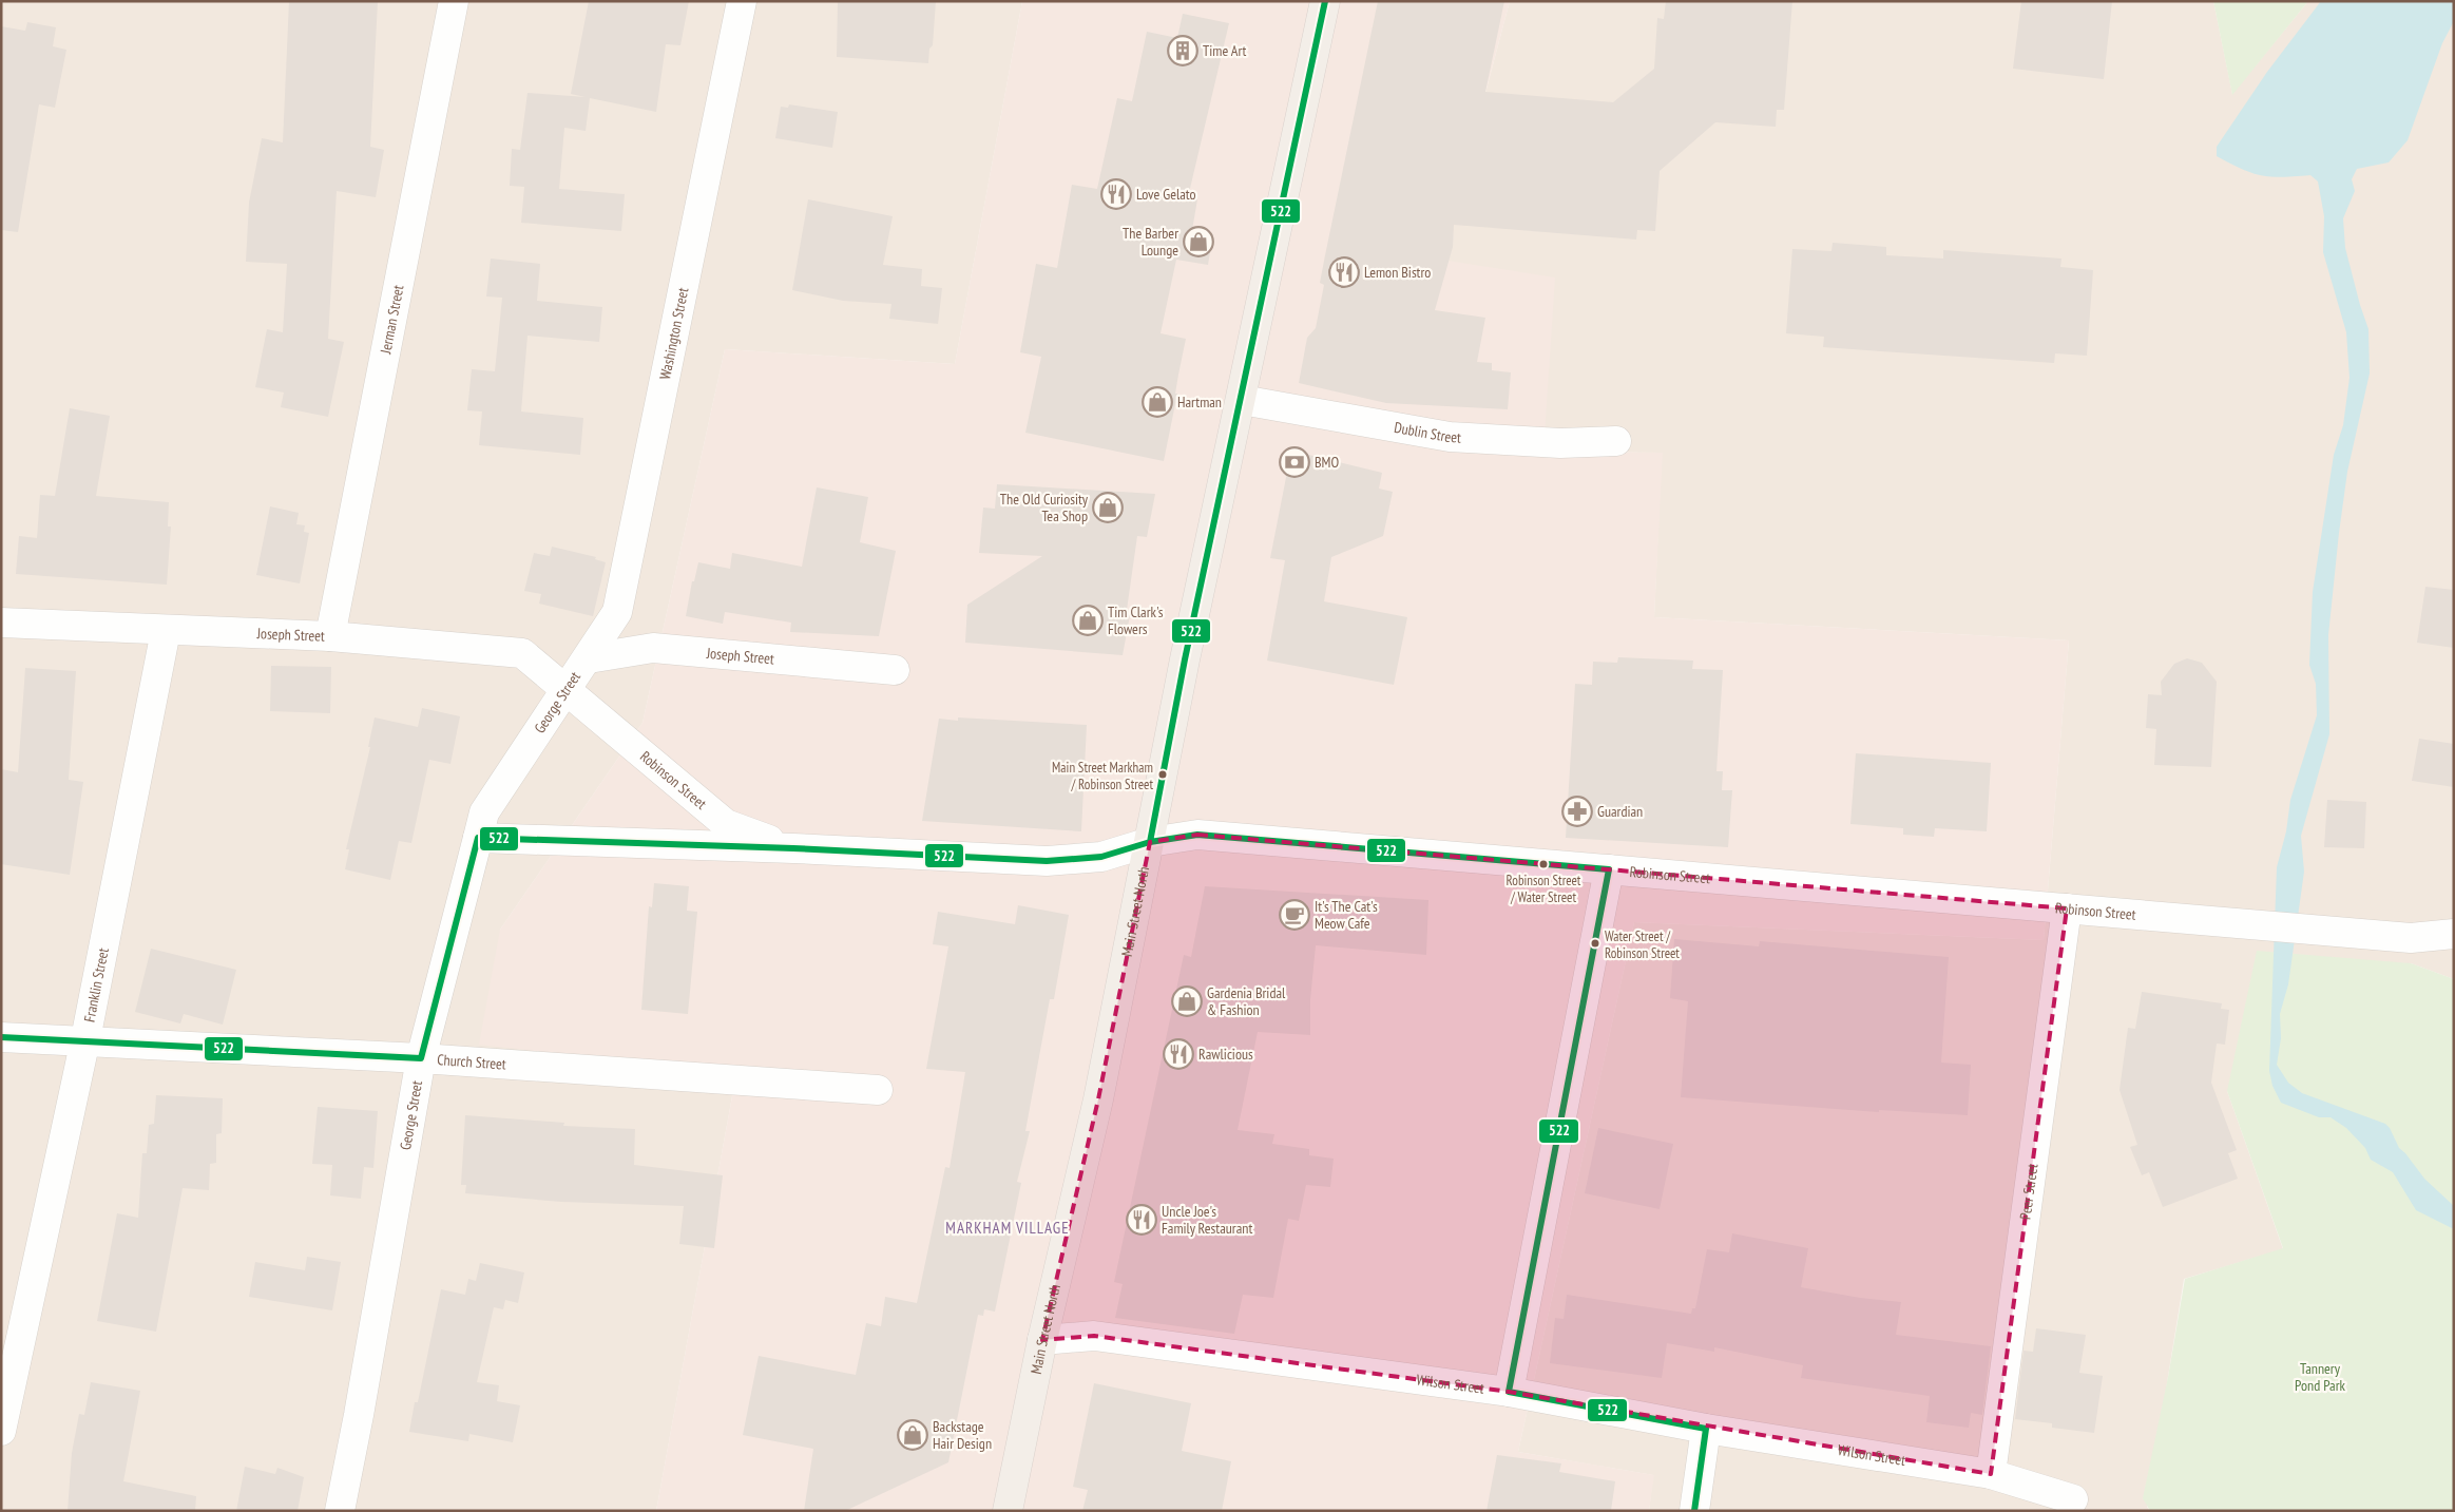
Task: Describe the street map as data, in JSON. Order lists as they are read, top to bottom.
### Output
{
  "streets": {
    "main road": ["Main Street North"],
    "street": [
      "Jerman Street",
      "Washington Street",
      "Dublin Street",
      "Joseph Street",
      "George Street",
      "Robinson Street",
      "Franklin Street",
      "Church Street",
      "Peer Street",
      "Wilson Street"
    ]
  },
  "crossings": [
    ["Jerman Street", "Joseph Street"],
    ["Washington Street", "Joseph Street"],
    ["Washington Street", "George Street"],
    ["Dublin Street", "Main Street North"],
    ["Joseph Street", "George Street"],
    ["Joseph Street", "Robinson Street"],
    ["Joseph Street", "Franklin Street"],
    ["George Street", "Robinson Street"],
    ["George Street", "Church Street"],
    ["Robinson Street", "Main Street North"],
    ["Robinson Street", "Peer Street"],
    ["Main Street North", "Wilson Street"],
    ["Franklin Street", "Church Street"],
    ["Peer Street", "Wilson Street"]
  ],
  "districts": ["MARKHAM VILLAGE"],
  "parks": ["Tannery Pond Park"],
  "places": {
    "building": ["Time Art"],
    "restaurant": [
      "Love Gelato",
      "Lemon Bistro",
      "Rawlicious",
      "Uncle Joe's Family Restaurant"
    ],
    "shop": [
      "The Barber Lounge",
      "Hartman",
      "The Old Curiosity Tea Shop",
      "Tim Clark's Flowers",
      "Gardenia Bridal & Fashion",
      "Backstage Hair Design"
    ],
    "bank": ["BMO"],
    "other": ["Main Street Markham / Robinson Street", "Robinson Street / Water Street", "Water Street / Robinson Street"],
    "pharmacy": ["Guardian"],
    "cafe": ["It's The Cat's Meow Cafe"]
  },
  "lines": ["transit line 522"]
}
